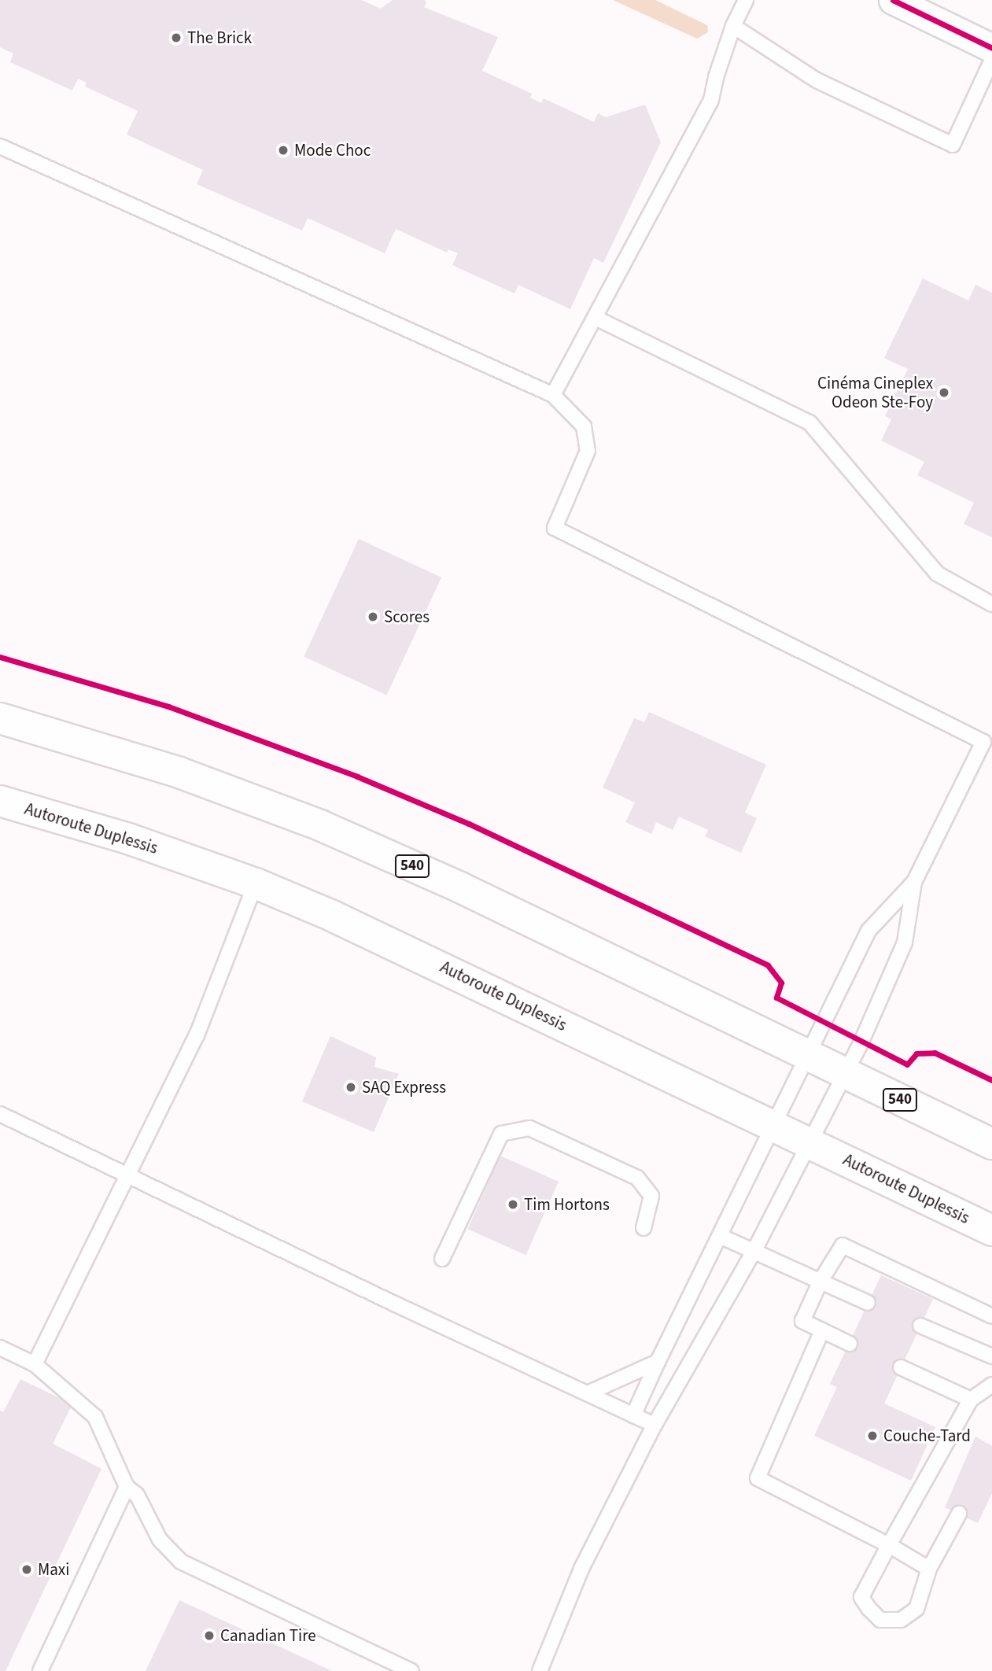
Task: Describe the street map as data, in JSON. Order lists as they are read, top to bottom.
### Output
{
  "streets": {
    "highway": ["Autoroute Duplessis", "540"]
  },
  "places": [
    "The Brick",
    "Mode Choc",
    "Cinéma Cineplex Odeon Ste-Foy",
    "Scores",
    "SAQ Express",
    "Tim Hortons",
    "Couche-Tard",
    "Maxi",
    "Canadian Tire"
  ]
}
